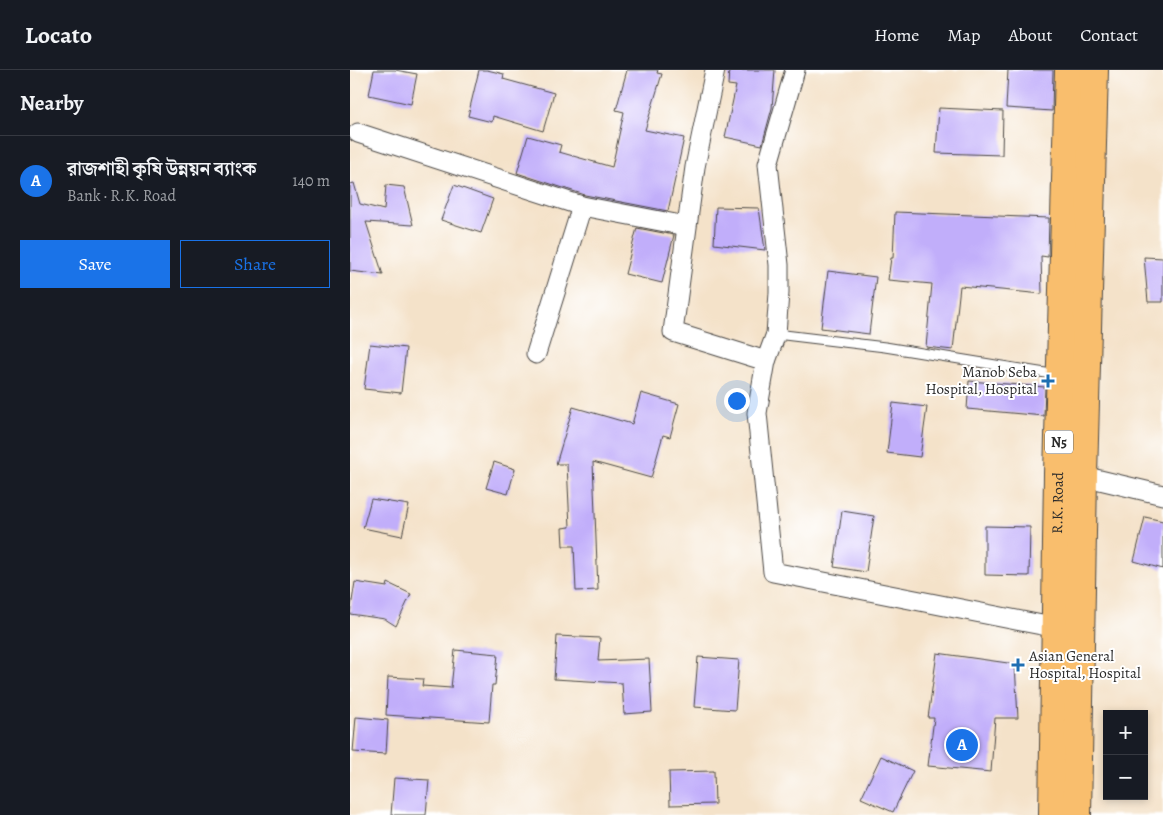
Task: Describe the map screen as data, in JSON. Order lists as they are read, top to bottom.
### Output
{
  "streets": {
    "highway": ["N5", "R.K. Road"]
  },
  "places": {
    "health": ["Manob Seba Hospital, Hospital", "Asian General Hospital, Hospital"]
  },
  "page": {
    "header": "Locato",
    "nav": [
      "Home",
      "Map",
      "About",
      "Contact"
    ],
    "heading": "Nearby",
    "list": [
      {
        "mark": "A",
        "name": "রাজশাহী কৃষি উন্নয়ন ব্যাংক",
        "note": "Bank · R.K. Road",
        "value": "140 m"
      }
    ],
    "buttons": ["Save", "Share"],
    "map_buttons": ["+", "−"],
    "pins": "A"
  }
}
